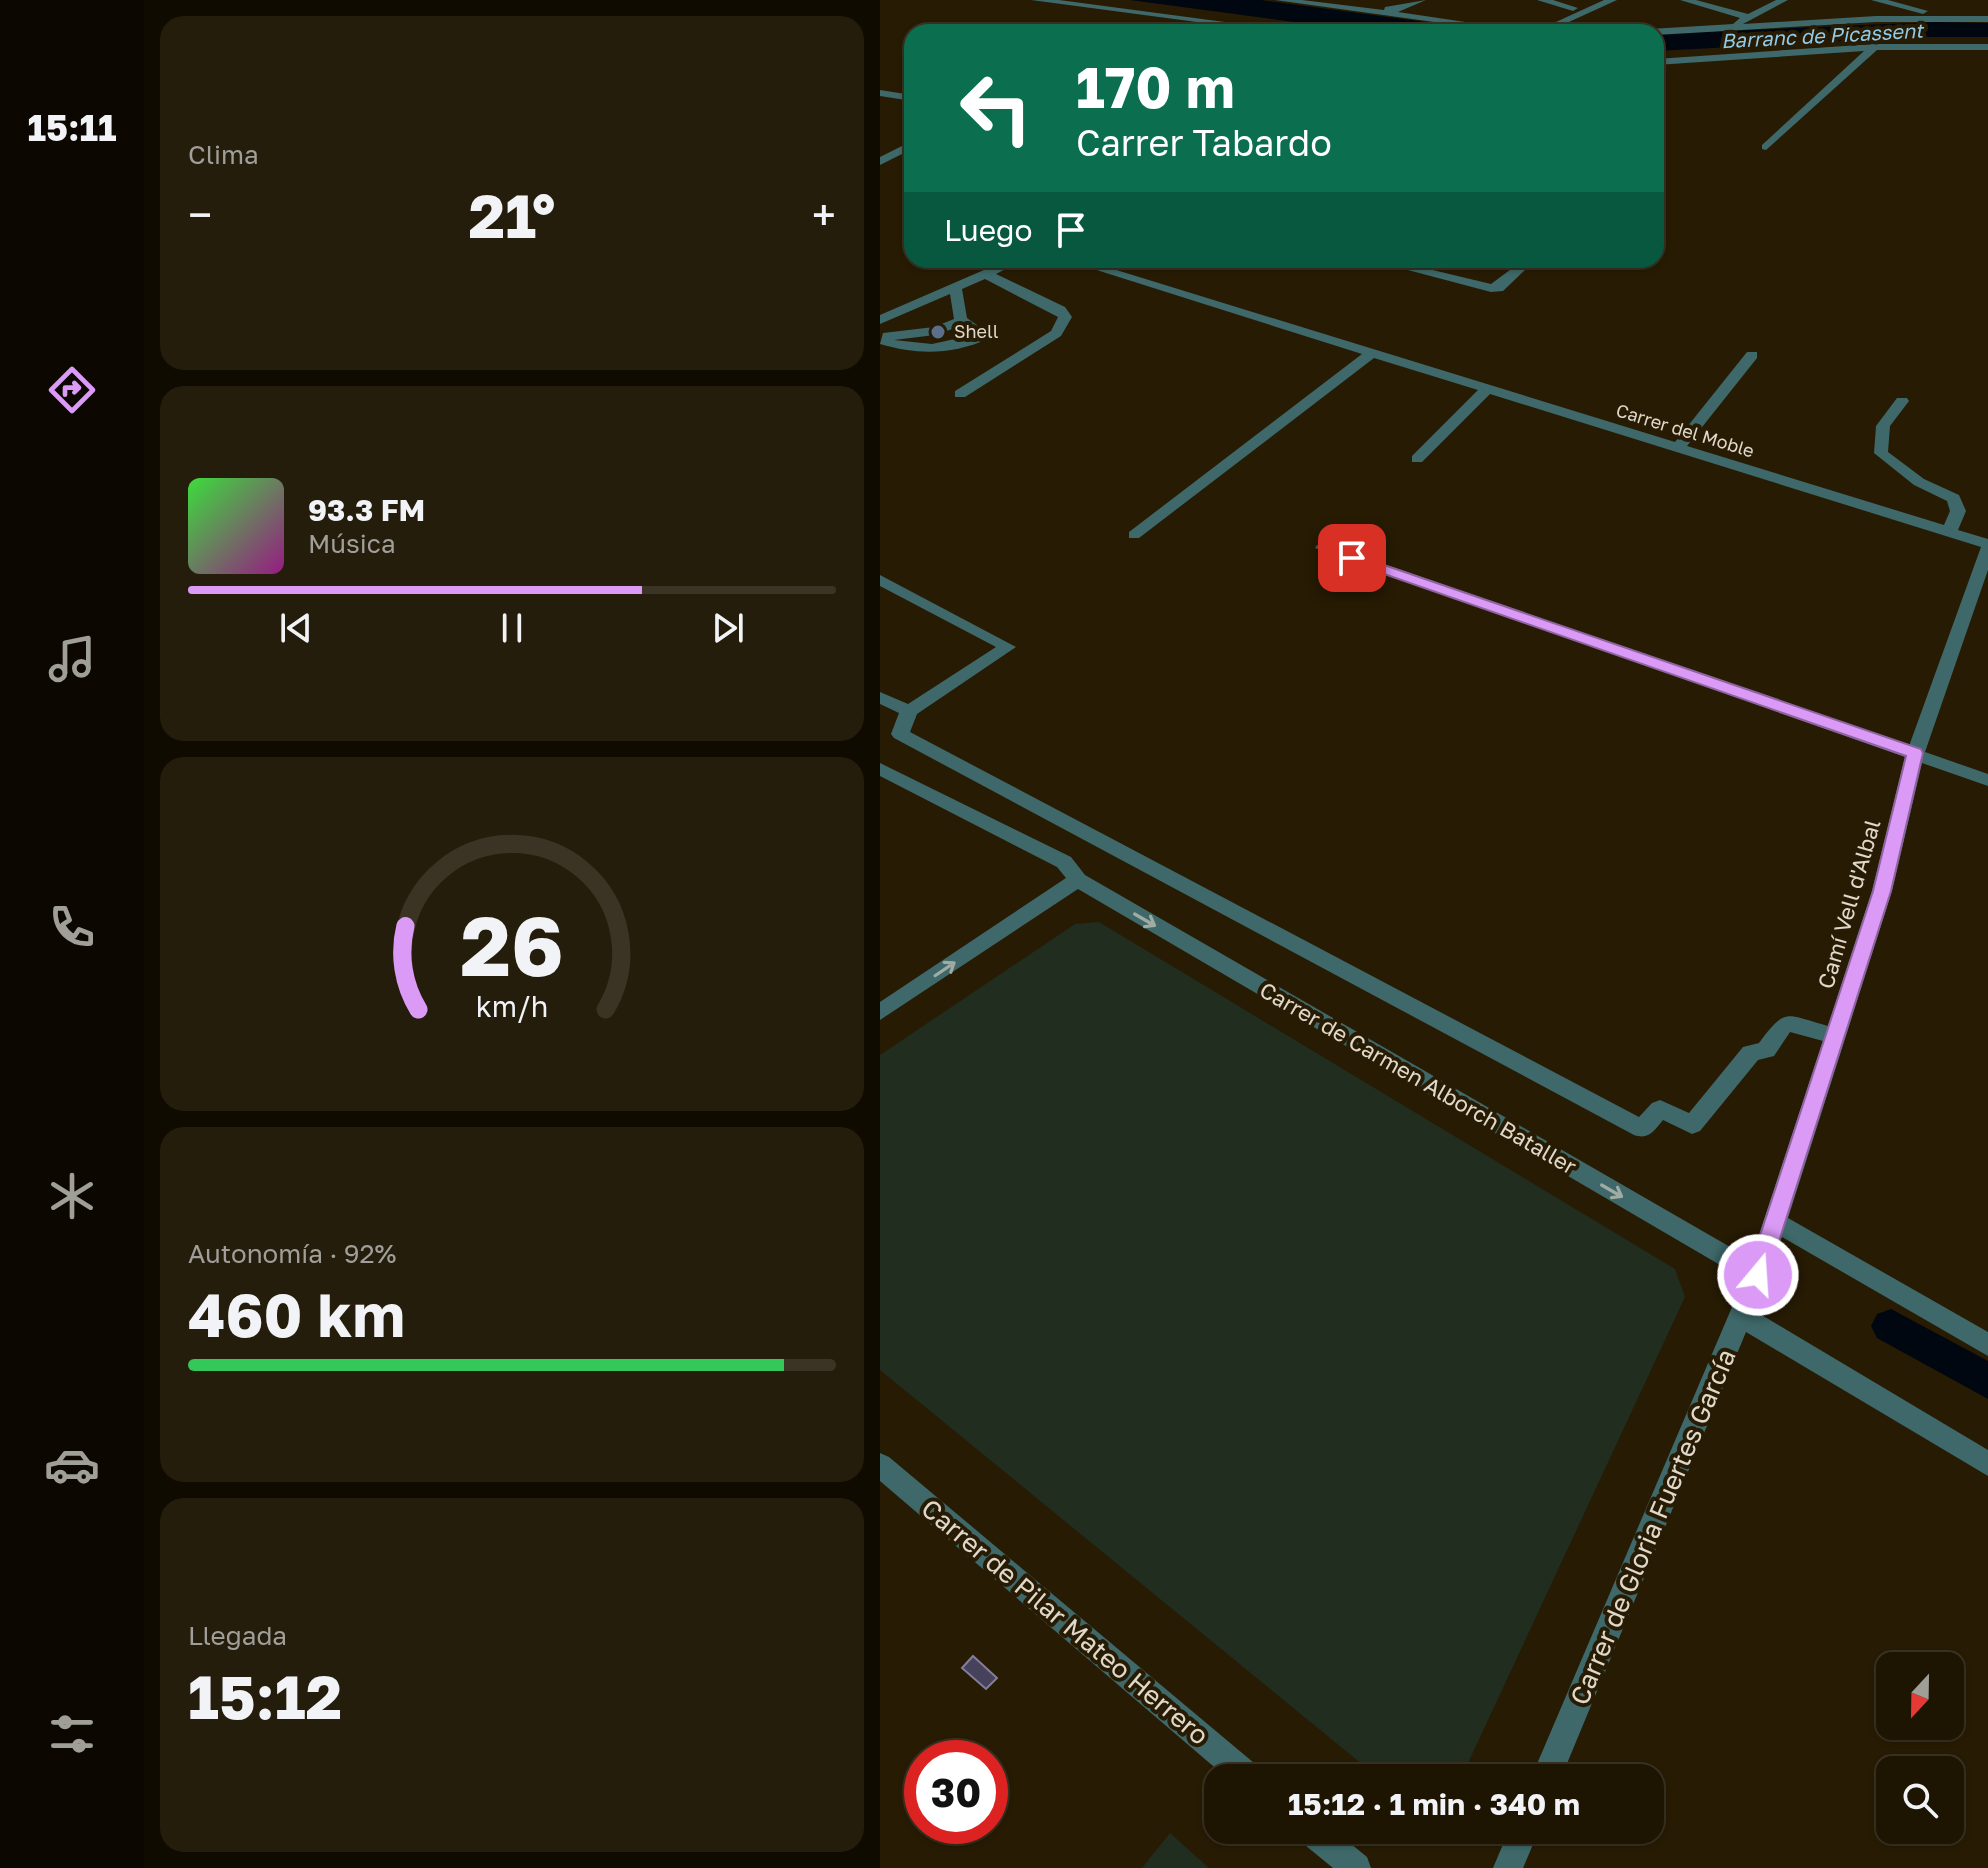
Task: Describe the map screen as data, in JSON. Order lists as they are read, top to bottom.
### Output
{
  "streets": {
    "street": [
      "Carrer del Moble",
      "Camí Vell d'Albal",
      "Carrer de Carmen Alborch Bataller",
      "Carrer de Gloria Fuertes García",
      "Carrer de Pilar Mateo Herrero"
    ]
  },
  "crossings": [
    ["Carrer del Moble", "Camí Vell d'Albal"],
    ["Camí Vell d'Albal", "Carrer de Carmen Alborch Bataller"],
    ["Camí Vell d'Albal", "Carrer de Gloria Fuertes García"],
    ["Carrer de Carmen Alborch Bataller", "Carrer de Gloria Fuertes García"]
  ],
  "one_way": ["Carrer de Carmen Alborch Bataller"],
  "water": ["Barranc de Picassent"],
  "places": ["Shell"],
  "north": "bottom",
  "page": {
    "tabs": "15:11",
    "tile": [
      "Clima",
      ["Autonomía · 92%", "460 km"],
      ["Llegada", "15:12"]
    ],
    "turn": ["170 m", "Carrer Tabardo"],
    "heat": ["−", "21°", "+"],
    "then": "Luego",
    "song": ["93.3 FM", "Música"],
    "limit": "30",
    "trip": "15:12 · 1 min · 340 m",
    "gauge": ["26", "km/h"]
  }
}
